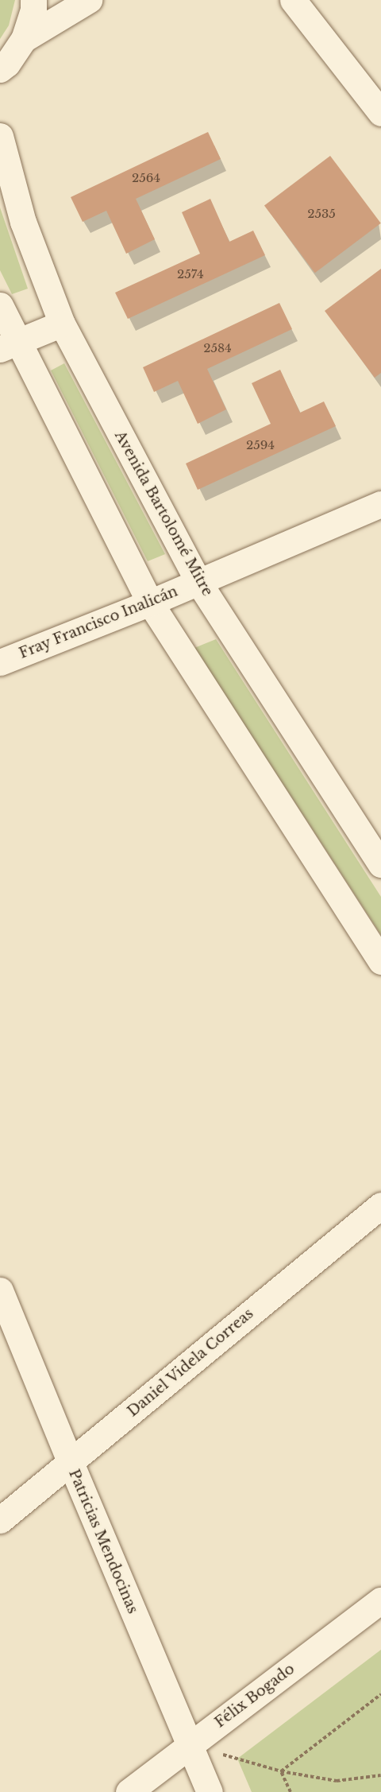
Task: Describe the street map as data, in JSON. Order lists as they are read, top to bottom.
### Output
{
  "streets": {
    "street": [
      "Avenida Bartolomé Mitre",
      "Fray Francisco Inalicán",
      "Daniel Videla Correas",
      "Patricias Mendocinas",
      "Félix Bogado"
    ]
  },
  "crossings": [
    ["Avenida Bartolomé Mitre", "Fray Francisco Inalicán"],
    ["Daniel Videla Correas", "Patricias Mendocinas"],
    ["Patricias Mendocinas", "Félix Bogado"]
  ],
  "house_numbers": [
    "2564",
    "2535",
    "2574",
    "2584",
    "2594"
  ]
}
